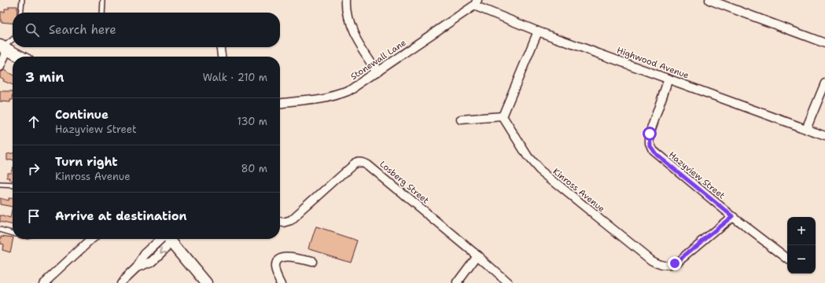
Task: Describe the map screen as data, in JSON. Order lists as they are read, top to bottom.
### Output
{
  "streets": {
    "street": [
      "Stonewall Lane",
      "Highwood Avenue",
      "Hazyview Street",
      "Losberg Street",
      "Kinross Avenue"
    ]
  },
  "crossings": [
    ["Stonewall Lane", "Highwood Avenue"],
    ["Highwood Avenue", "Hazyview Street"],
    ["Hazyview Street", "Kinross Avenue"]
  ],
  "page": {
    "search": "Search here",
    "heading": ["3 min", "Walk · 210 m"],
    "list": [
      ["Continue", "Hazyview Street", "130 m"],
      ["Turn right", "Kinross Avenue", "80 m"],
      "Arrive at destination"
    ],
    "map_buttons": ["+", "−"]
  }
}
